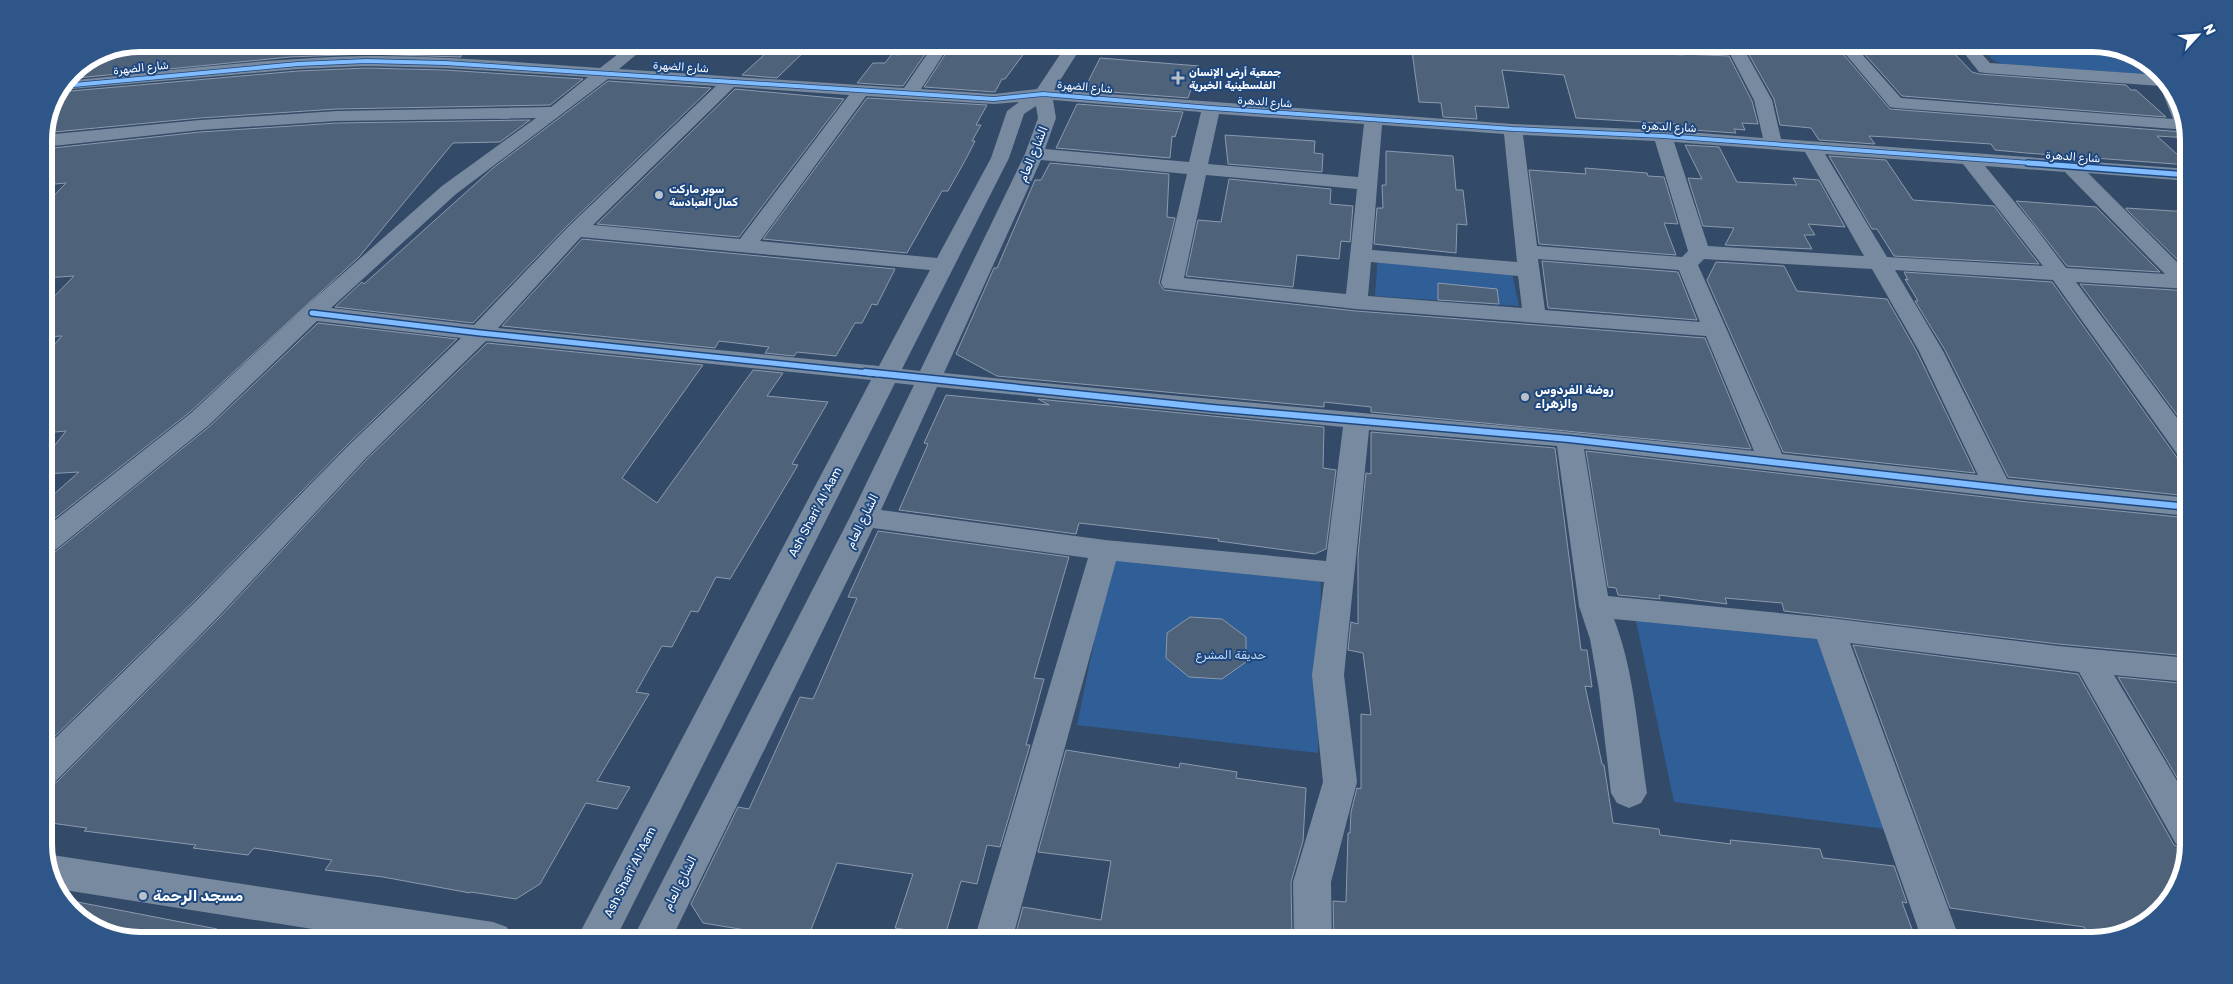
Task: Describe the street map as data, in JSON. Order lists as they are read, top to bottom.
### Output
{
  "streets": {
    "street": [
      "شارع الضهرة",
      "شارع الدهرة",
      "الشارع العام",
      "Ash Shari' Al 'Aam"
    ]
  },
  "crossings": [
    ["شارع الضهرة", "شارع الدهرة"],
    ["شارع الضهرة", "الشارع العام"],
    ["شارع الضهرة", "Ash Shari' Al 'Aam"],
    ["الشارع العام", "Ash Shari' Al 'Aam"]
  ],
  "parks": ["حديقة المشرع"],
  "places": {
    "health": ["جمعية أرض الإنسان الفلسطينية الخيرية"],
    "other": ["سوبر ماركت كمال العبادسة", "روضة الفردوس والزهراء", "مسجد الرحمة"]
  },
  "north": "top right"
}
